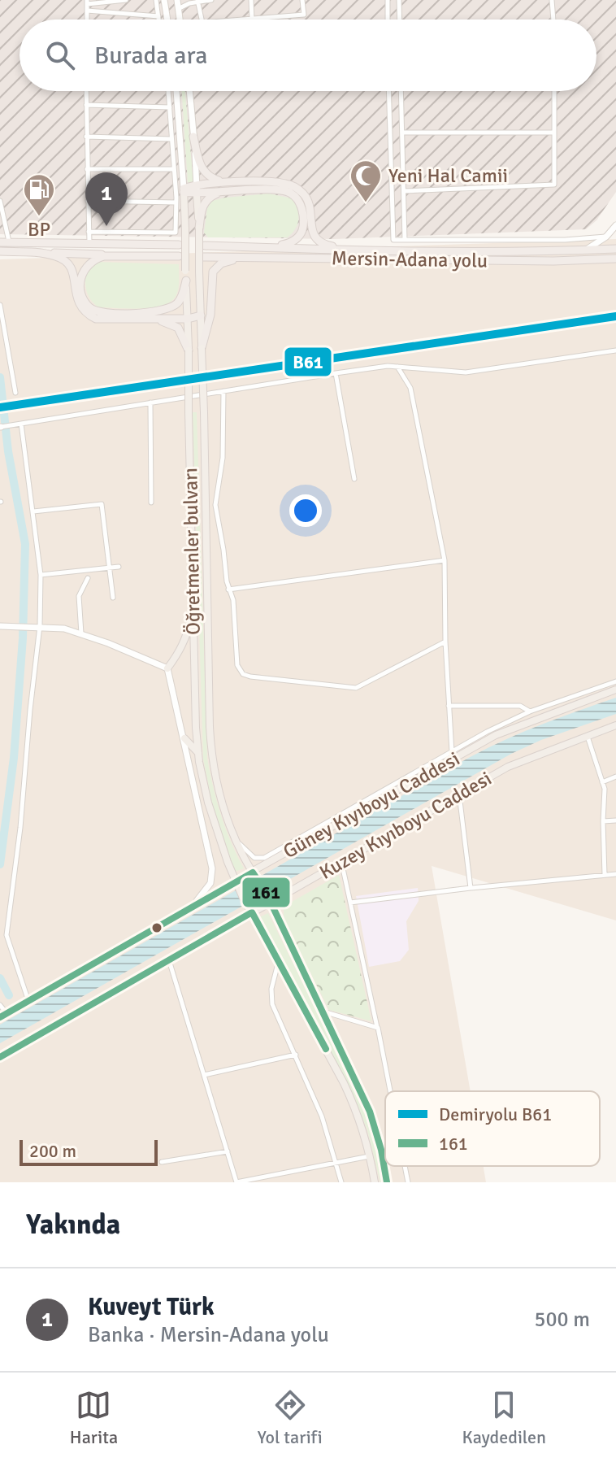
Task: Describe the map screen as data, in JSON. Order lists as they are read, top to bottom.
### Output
{
  "streets": {
    "highway": ["Mersin-Adana yolu"],
    "main road": ["Öğretmenler bulvarı", "Güney Kıyıboyu Caddesi", "Kuzey Kıyıboyu Caddesi"]
  },
  "crossings": [
    ["Öğretmenler bulvarı", "Güney Kıyıboyu Caddesi"],
    ["Öğretmenler bulvarı", "Kuzey Kıyıboyu Caddesi"]
  ],
  "places": {
    "mosque": ["Yeni Hal Camii"],
    "fuel station": ["BP"]
  },
  "lines": ["rail line B61", "transit line 161"],
  "legend": ["Demiryolu B61", "161"],
  "scale_bar": "200 m",
  "page": {
    "search": "Burada ara",
    "pins": "1",
    "scale": "200 m",
    "heading": "Yakında",
    "list": [
      {
        "mark": "1",
        "name": "Kuveyt Türk",
        "note": "Banka · Mersin-Adana yolu",
        "value": "500 m"
      }
    ],
    "nav": ["Harita", "Yol tarifi", "Kaydedilen"]
  }
}
